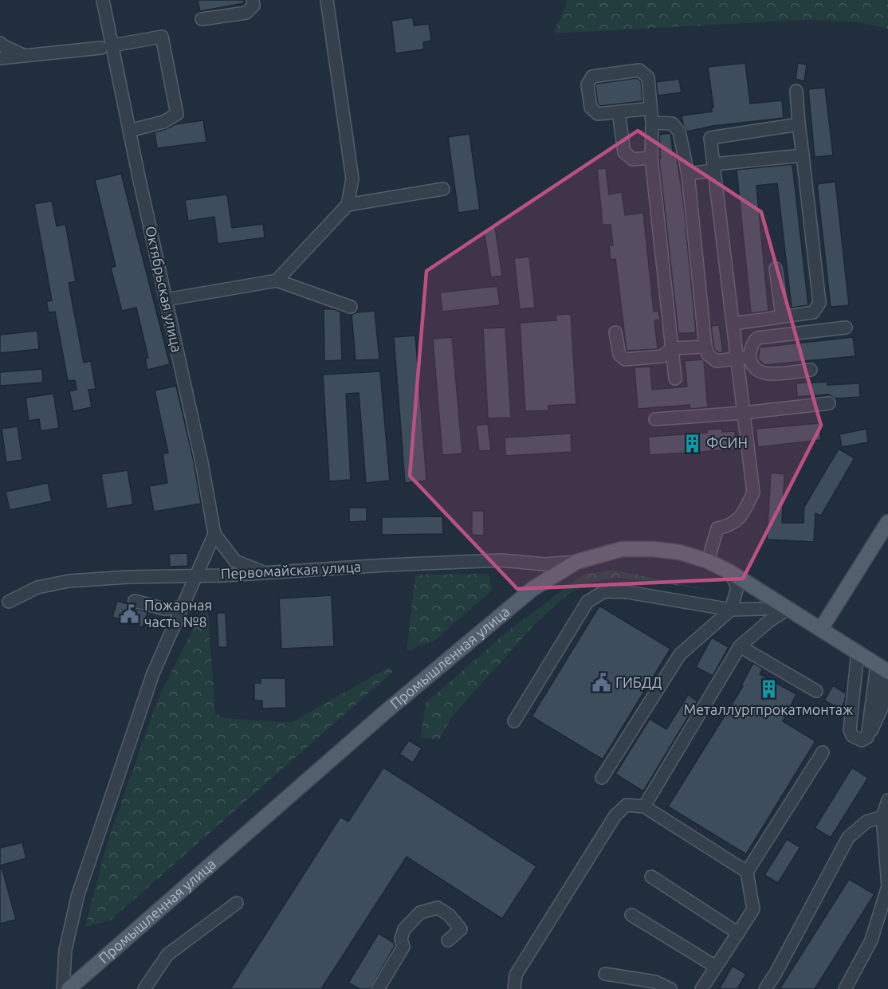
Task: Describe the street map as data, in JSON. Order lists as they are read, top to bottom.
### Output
{
  "streets": {
    "main road": ["Промышленная улица"],
    "street": ["Октябрьская улица", "Первомайская улица"]
  },
  "crossings": [
    ["Первомайская улица", "Промышленная улица"]
  ],
  "places": {
    "building": ["ФСИН", "Металлургпрокатмонтаж"],
    "public building": ["Пожарная часть №8", "ГИБДД"]
  }
}
